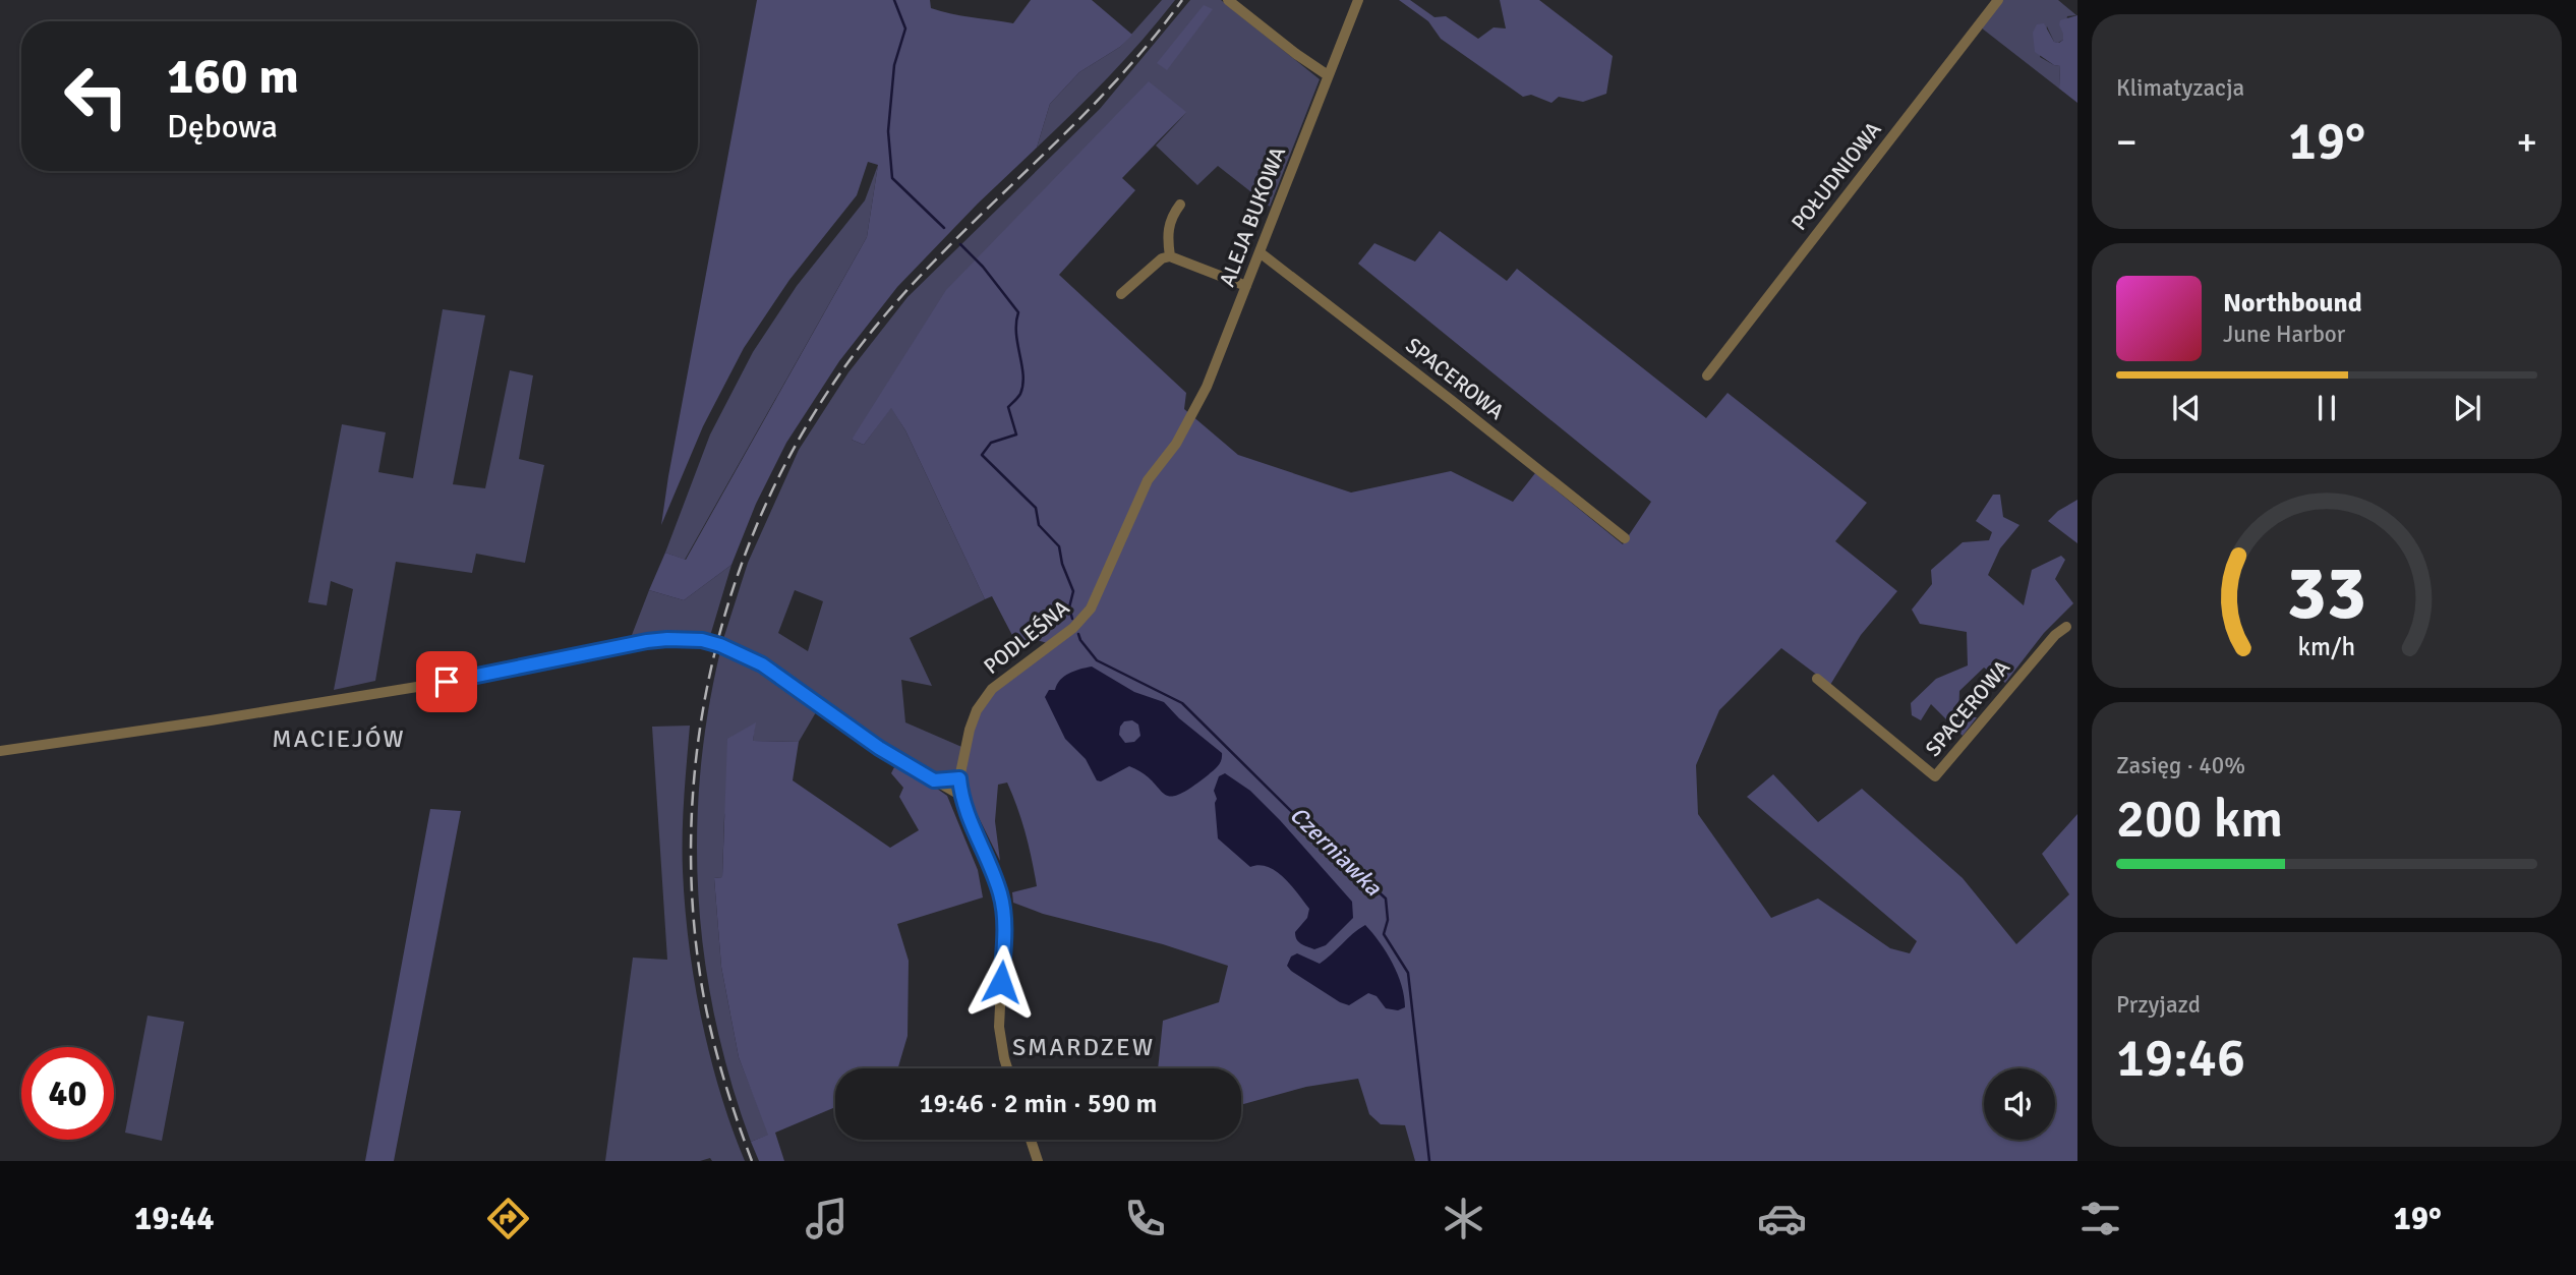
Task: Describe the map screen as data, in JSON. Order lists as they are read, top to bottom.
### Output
{
  "streets": {
    "street": [
      "POŁUDNIOWA",
      "ALEJA BUKOWA",
      "SPACEROWA",
      "PODLEŚNA"
    ]
  },
  "crossings": [
    ["ALEJA BUKOWA", "SPACEROWA"],
    ["ALEJA BUKOWA", "PODLEŚNA"]
  ],
  "districts": ["MACIEJÓW", "SMARDZEW"],
  "water": ["Czerniawka"],
  "page": {
    "tile": [
      "Klimatyzacja",
      ["Zasięg · 40%", "200 km"],
      ["Przyjazd", "19:46"]
    ],
    "turn": ["160 m", "Dębowa"],
    "heat": ["−", "19°", "+"],
    "song": ["Northbound", "June Harbor"],
    "limit": "40",
    "trip": "19:46 · 2 min · 590 m",
    "tabs": ["19:44", "19°"],
    "gauge": ["33", "km/h"]
  }
}
